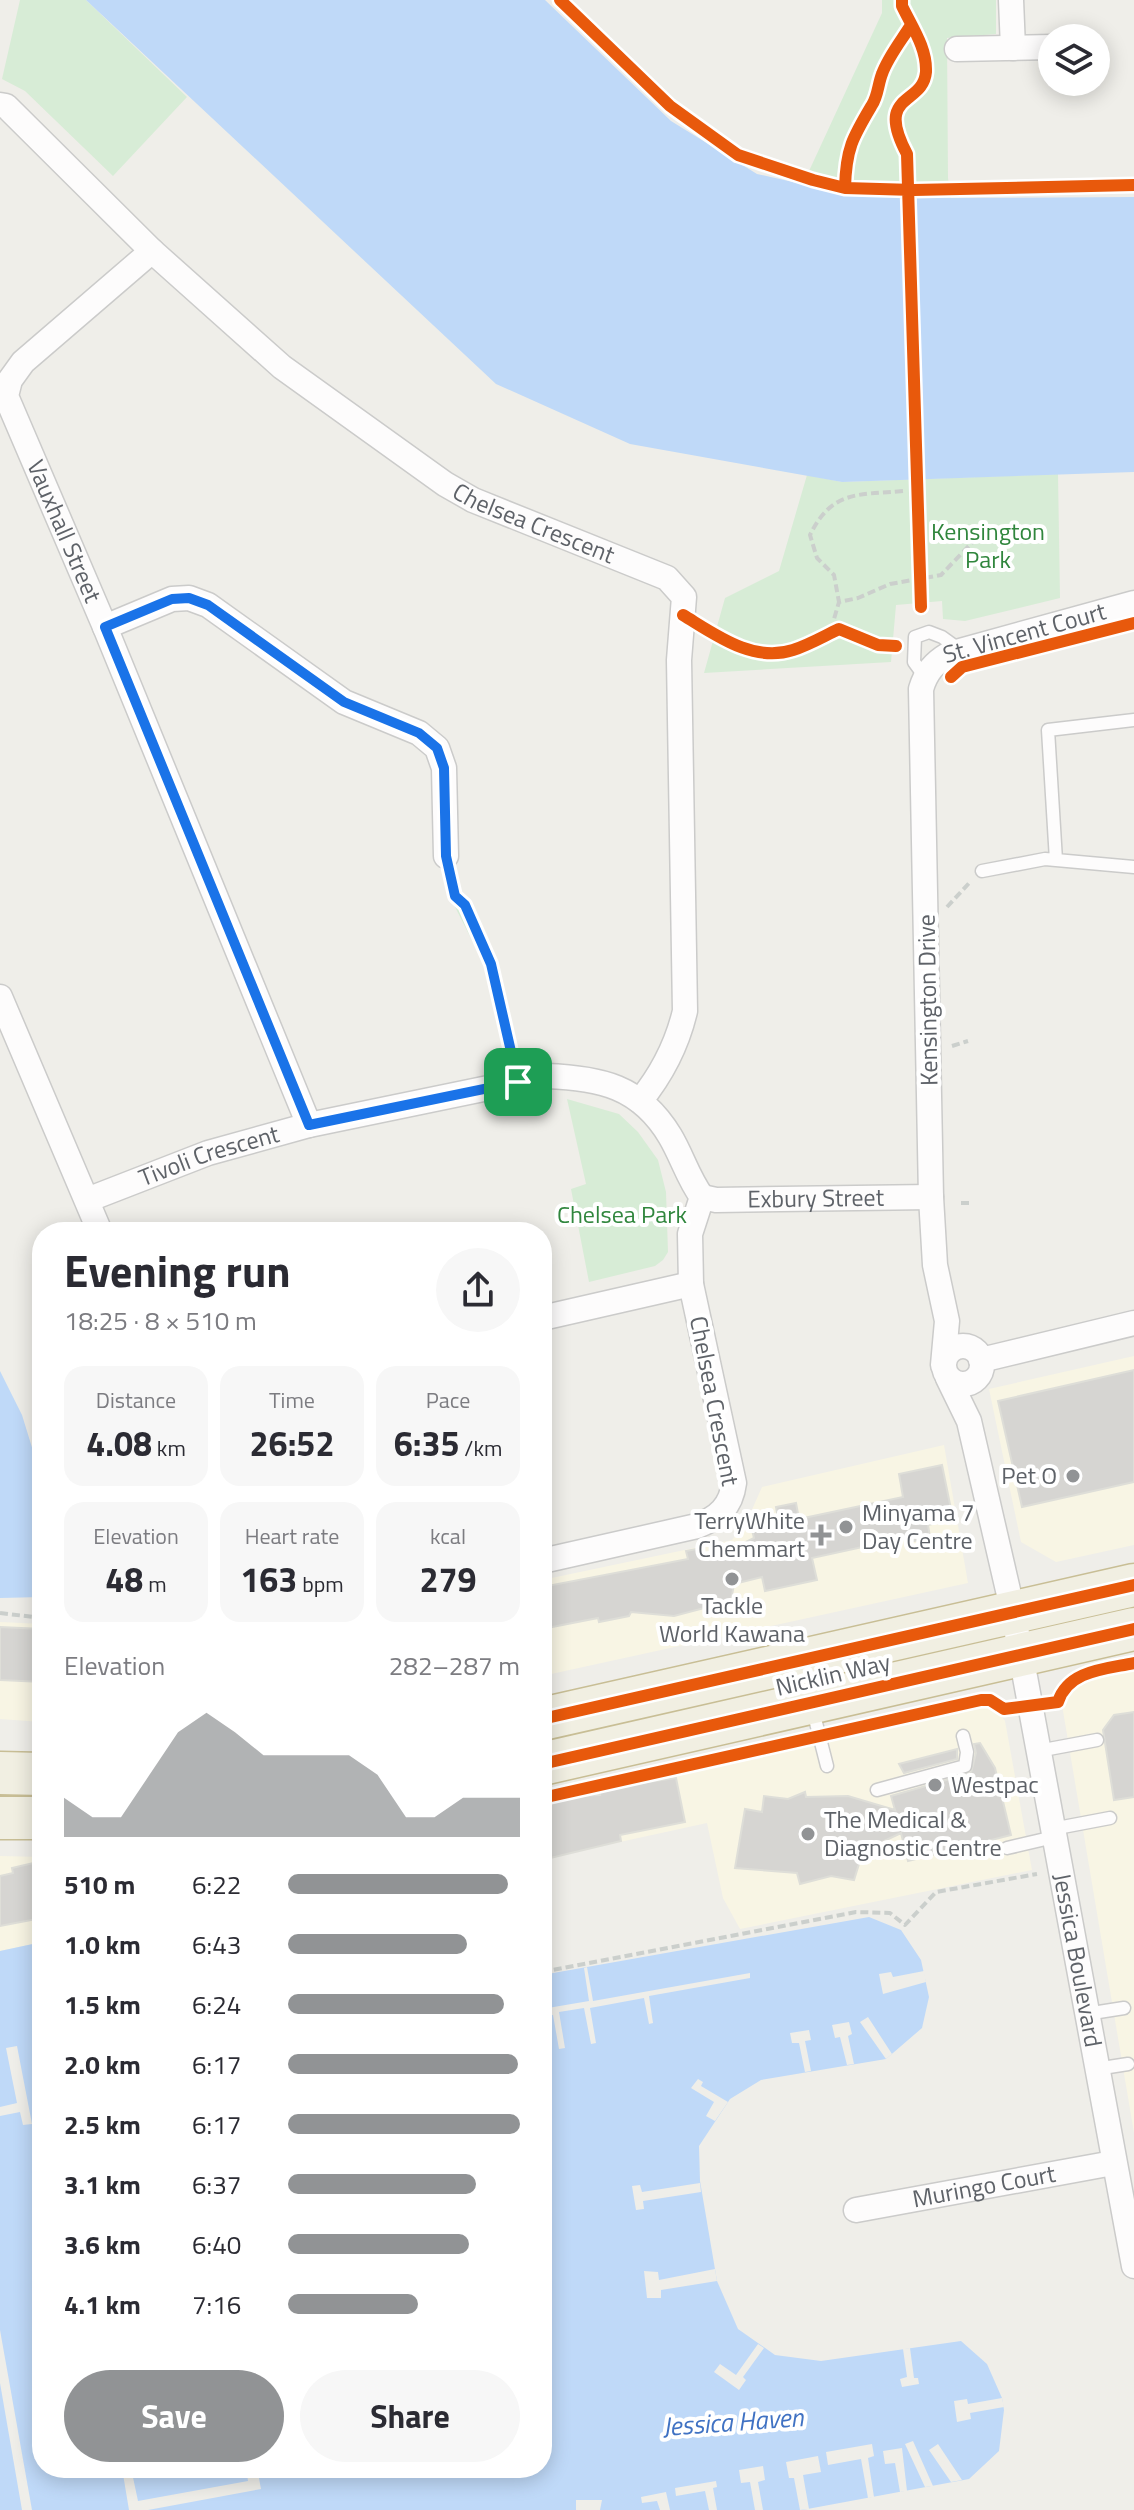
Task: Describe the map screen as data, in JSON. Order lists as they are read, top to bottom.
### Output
{
  "streets": {
    "highway": ["Nicklin Way"],
    "street": [
      "Chelsea Crescent",
      "Vauxhall Street",
      "St. Vincent Court",
      "Kensington Drive",
      "Tivoli Crescent",
      "Exbury Street",
      "Jessica Boulevard",
      "Muringo Court"
    ]
  },
  "crossings": [
    ["Chelsea Crescent", "Vauxhall Street"],
    ["Chelsea Crescent", "Tivoli Crescent"],
    ["Chelsea Crescent", "Exbury Street"],
    ["Vauxhall Street", "Tivoli Crescent"],
    ["St. Vincent Court", "Kensington Drive"],
    ["Kensington Drive", "Exbury Street"],
    ["Tivoli Crescent", "Exbury Street"],
    ["Nicklin Way", "Jessica Boulevard"],
    ["Jessica Boulevard", "Muringo Court"]
  ],
  "water": ["Jessica Haven"],
  "parks": ["Kensington Park", "Chelsea Park"],
  "places": {
    "other": [
      "Pet O",
      "Minyama 7 Day Centre",
      "Tackle World Kawana",
      "Westpac",
      "The Medical & Diagnostic Centre"
    ],
    "health": ["TerryWhite Chemmart"]
  },
  "page": {
    "heading": ["Evening run", "18:25 · 8 × 510 m"],
    "stats": [
      ["Distance", "4.08 km"],
      ["Time", "26:52"],
      ["Pace", "6:35 /km"],
      ["Elevation", "48 m"],
      ["Heart rate", "163 bpm"],
      ["kcal", "279"]
    ],
    "chart": ["Elevation", "282–287 m"],
    "list": [
      {
        "name": "510 m",
        "note": "6:22"
      },
      {
        "name": "1.0 km",
        "note": "6:43"
      },
      {
        "name": "1.5 km",
        "note": "6:24"
      },
      {
        "name": "2.0 km",
        "note": "6:17"
      },
      {
        "name": "2.5 km",
        "note": "6:17"
      },
      {
        "name": "3.1 km",
        "note": "6:37"
      },
      {
        "name": "3.6 km",
        "note": "6:40"
      },
      {
        "name": "4.1 km",
        "note": "7:16"
      }
    ],
    "buttons": ["Save", "Share"]
  }
}
